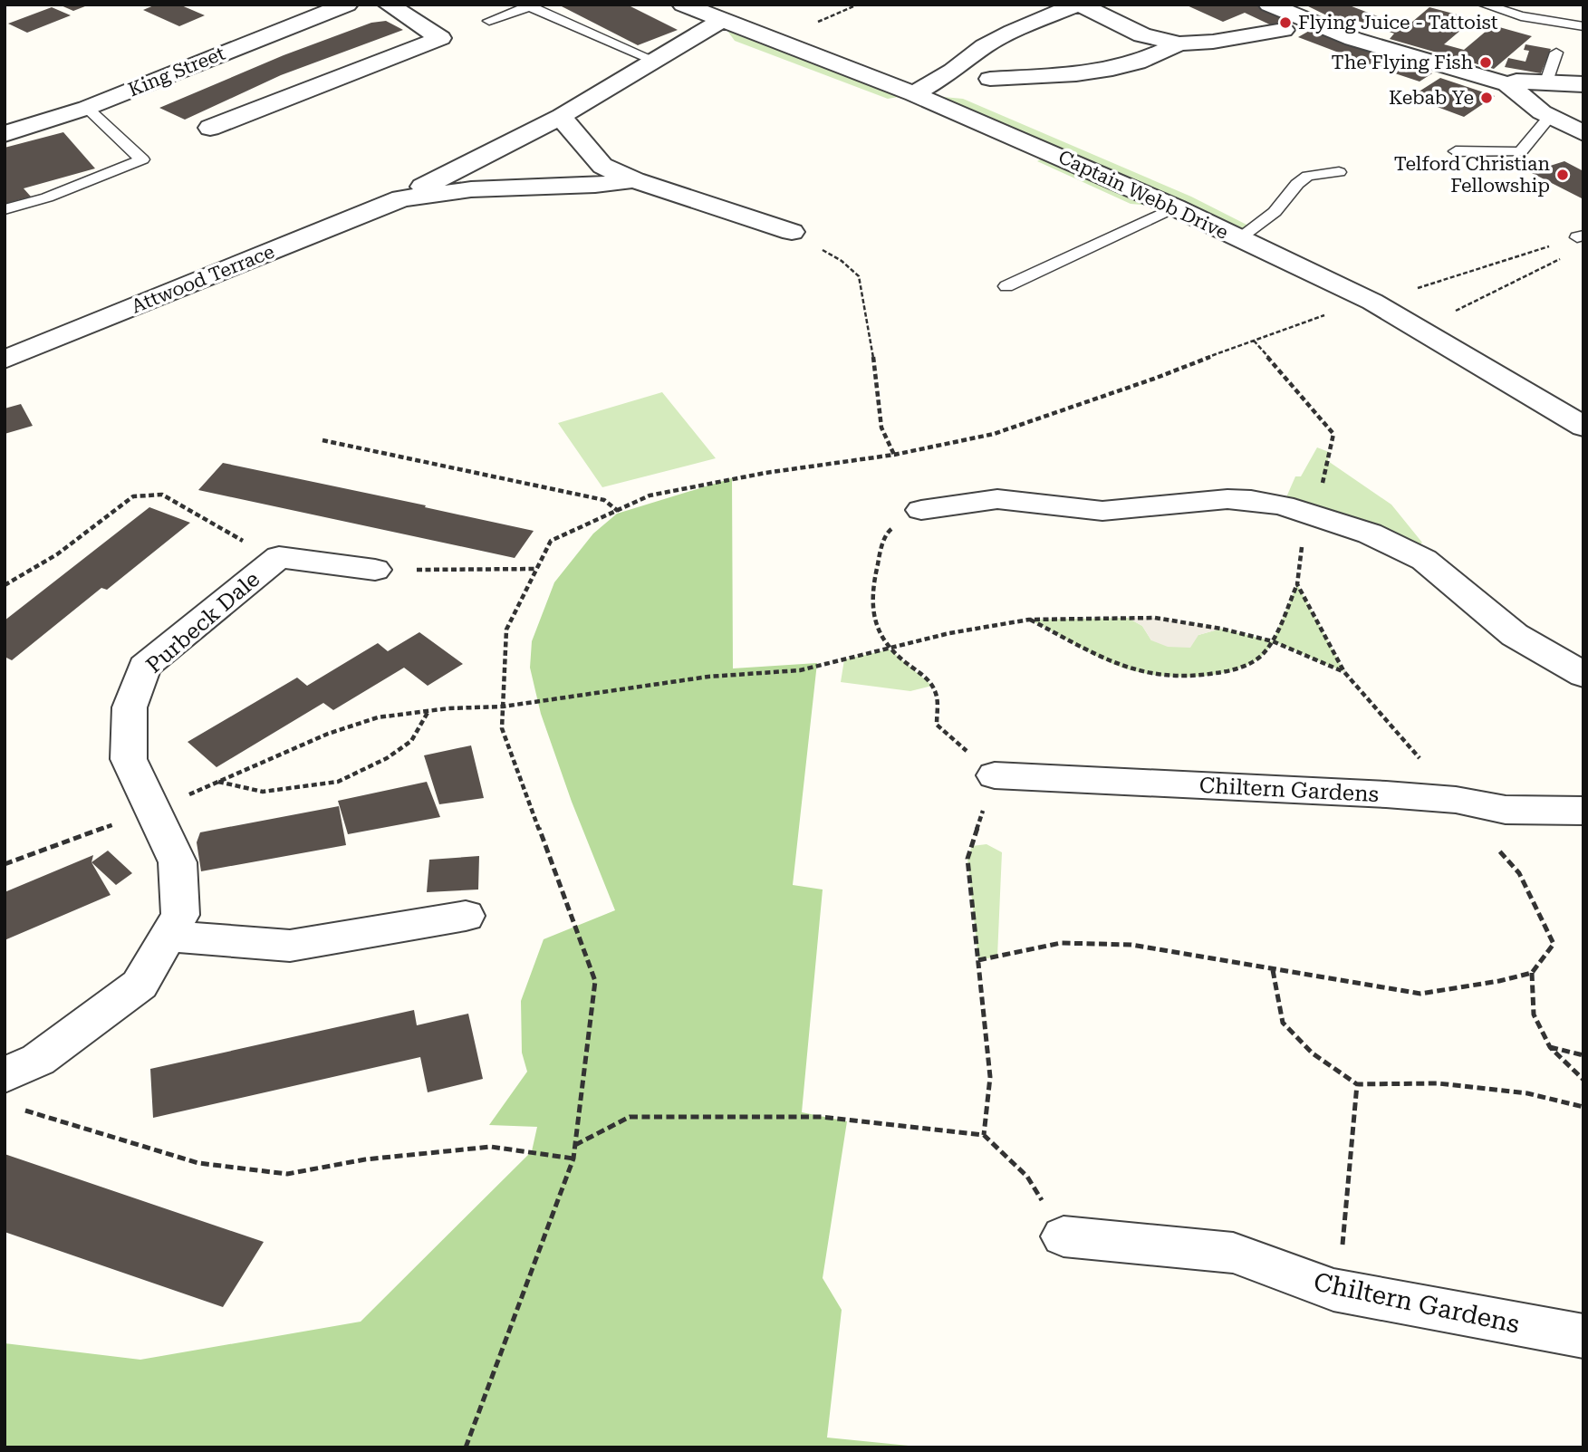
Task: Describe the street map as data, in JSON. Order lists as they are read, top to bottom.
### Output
{
  "streets": {
    "street": [
      "King Street",
      "Captain Webb Drive",
      "Attwood Terrace",
      "Purbeck Dale",
      "Chiltern Gardens"
    ]
  },
  "crossings": [
    ["Captain Webb Drive", "Attwood Terrace"]
  ],
  "places": [
    "Flying Juice - Tattoist",
    "The Flying Fish",
    "Kebab Ye",
    "Telford Christian Fellowship"
  ]
}
